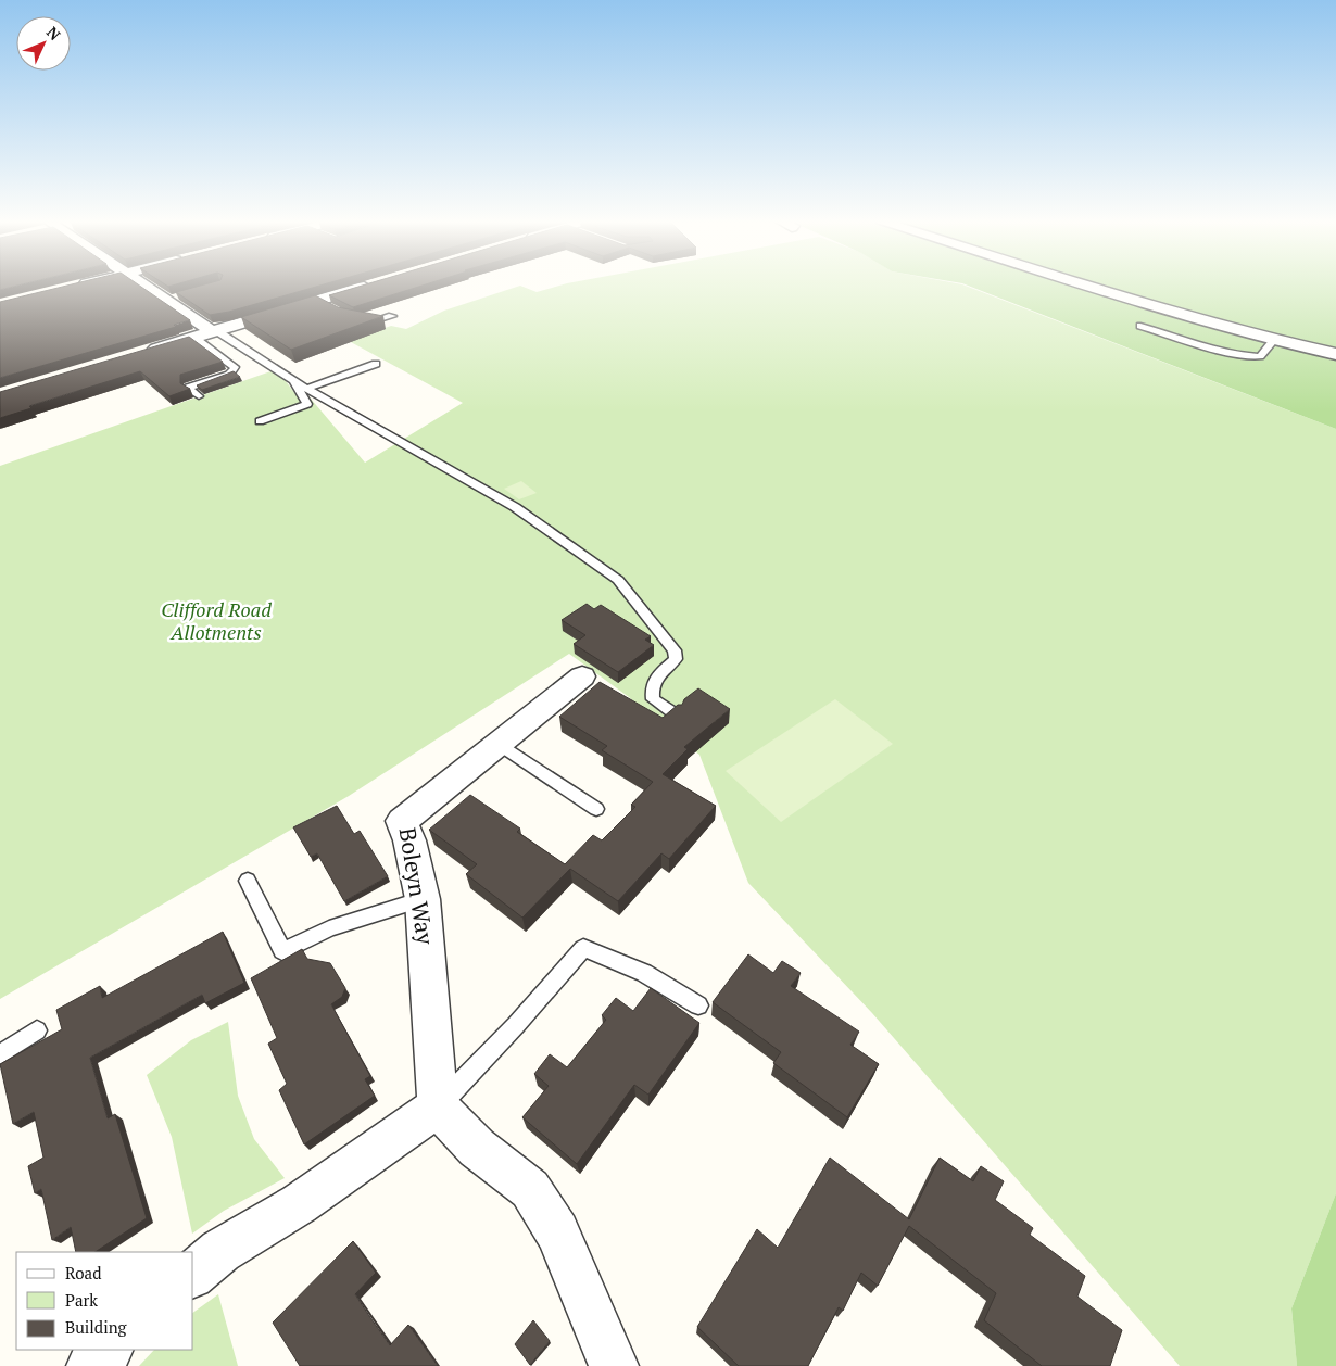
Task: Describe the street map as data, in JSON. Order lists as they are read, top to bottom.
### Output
{
  "streets": {
    "street": ["Boleyn Way"]
  },
  "parks": ["Clifford Road Allotments"],
  "legend": ["Road", "Park", "Building"],
  "north": "top right"
}
